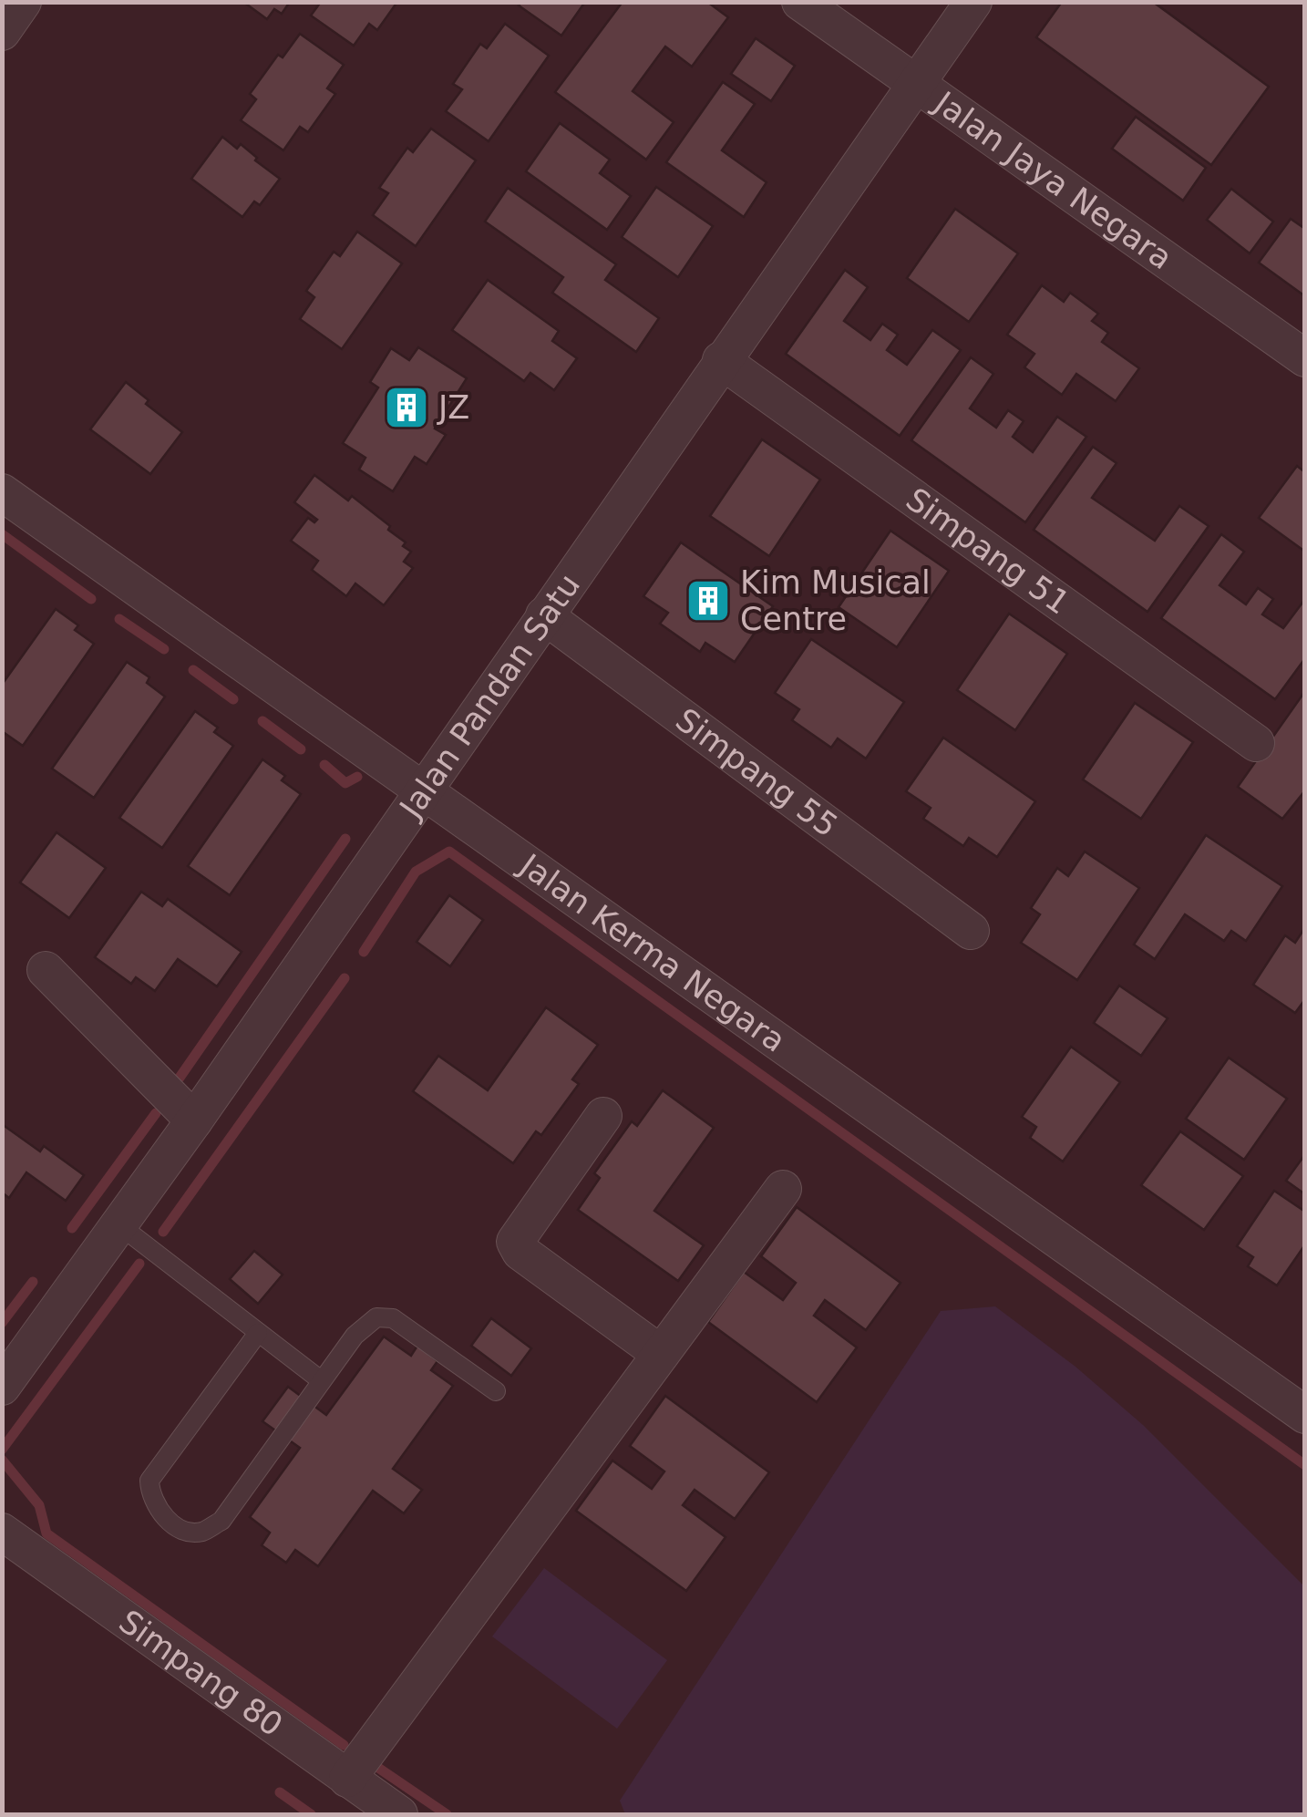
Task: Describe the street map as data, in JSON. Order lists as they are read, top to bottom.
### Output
{
  "streets": {
    "street": [
      "Jalan Jaya Negara",
      "Simpang 51",
      "Jalan Pandan Satu",
      "Simpang 55",
      "Jalan Kerma Negara",
      "Simpang 80"
    ]
  },
  "crossings": [
    ["Jalan Jaya Negara", "Jalan Pandan Satu"],
    ["Simpang 51", "Jalan Pandan Satu"],
    ["Jalan Pandan Satu", "Simpang 55"],
    ["Jalan Pandan Satu", "Jalan Kerma Negara"]
  ],
  "places": {
    "building": ["JZ", "Kim Musical Centre"]
  }
}
